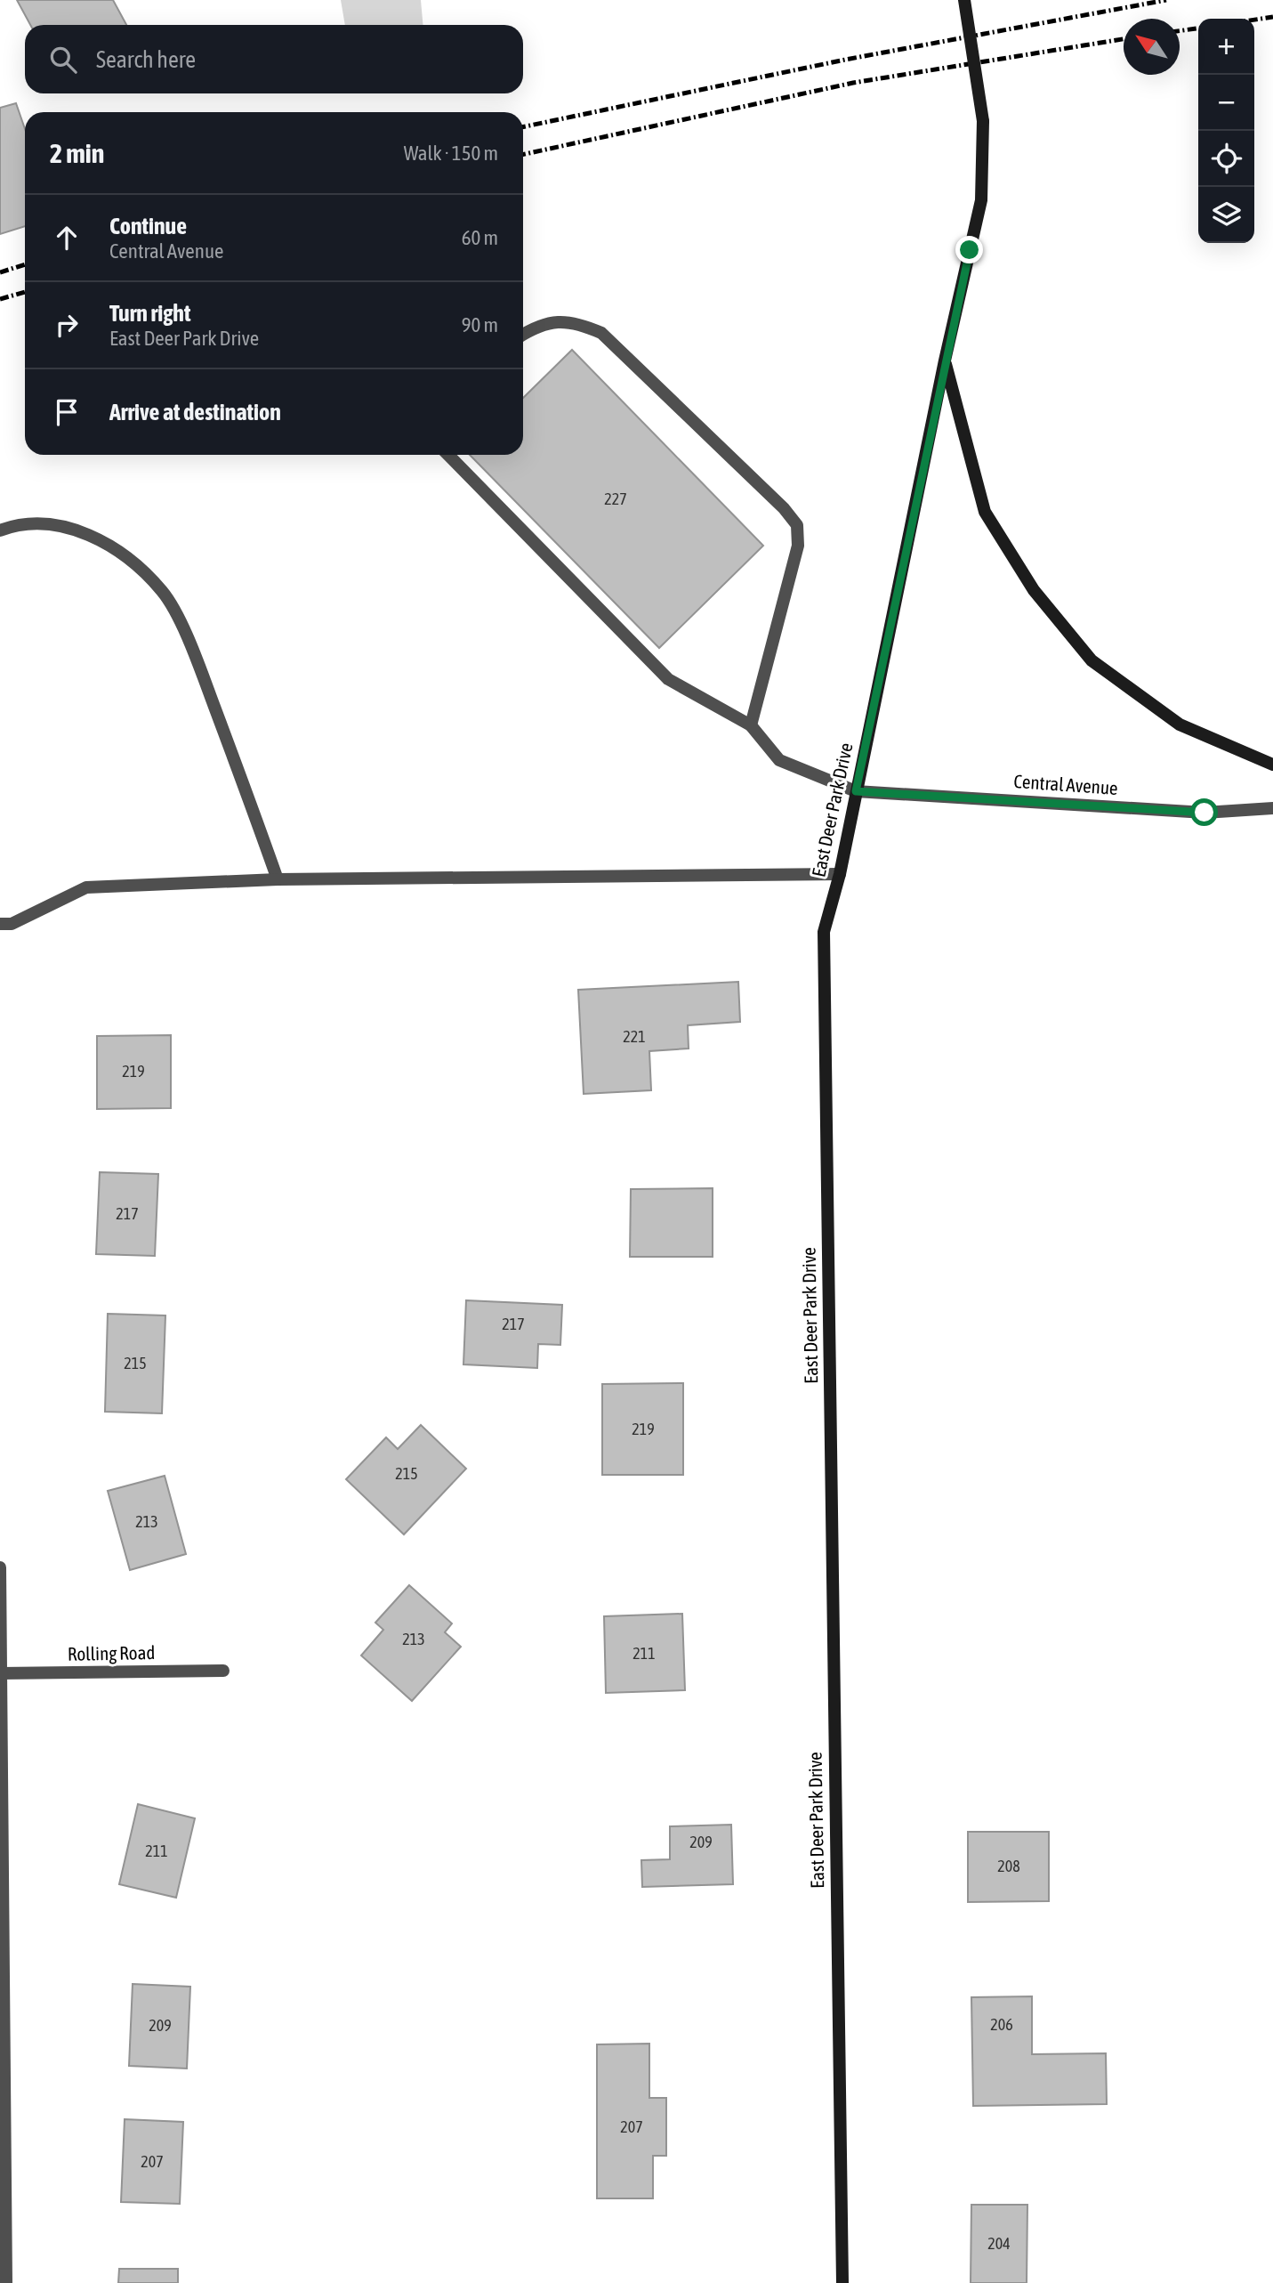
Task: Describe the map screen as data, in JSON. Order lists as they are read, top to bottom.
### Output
{
  "streets": {
    "street": ["Central Avenue", "East Deer Park Drive", "Rolling Road"]
  },
  "crossings": [
    ["Central Avenue", "East Deer Park Drive"]
  ],
  "house_numbers": [
    "227",
    "221",
    "219",
    "217",
    "217",
    "215",
    "219",
    "215",
    "213",
    "213",
    "211",
    "209",
    "211",
    "208",
    "206",
    "209",
    "207",
    "207",
    "204"
  ],
  "north": "top left",
  "page": {
    "map_buttons": ["+", "−"],
    "search": "Search here",
    "heading": ["2 min", "Walk · 150 m"],
    "list": [
      ["Continue", "Central Avenue", "60 m"],
      ["Turn right", "East Deer Park Drive", "90 m"],
      "Arrive at destination"
    ]
  }
}
